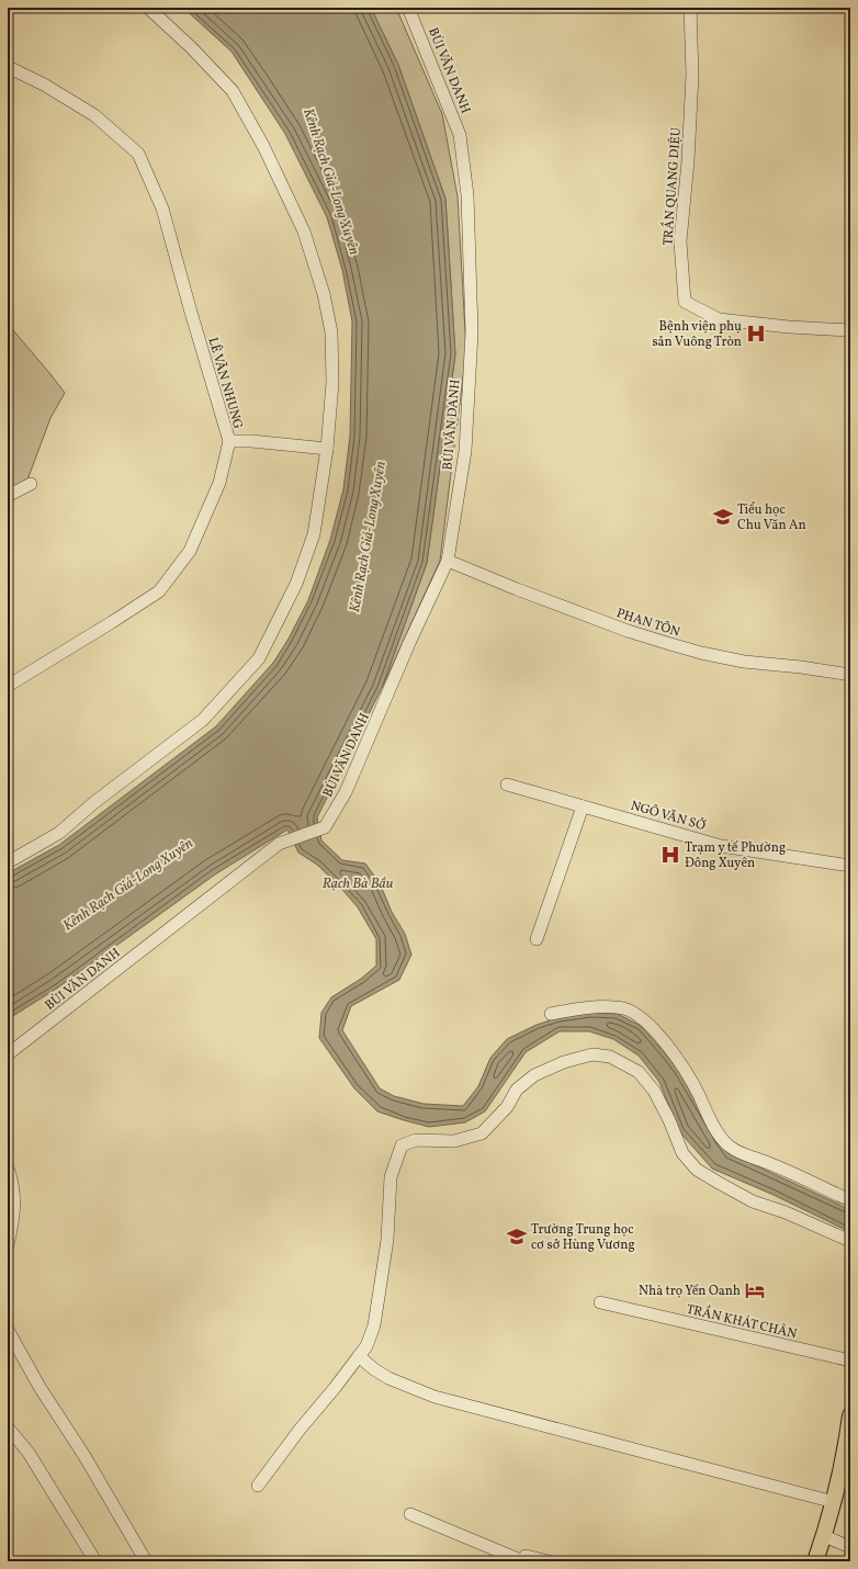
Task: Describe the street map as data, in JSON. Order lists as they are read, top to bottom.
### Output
{
  "streets": {
    "street": [
      "BÙI VĂN DANH",
      "TRẦN QUANG DIỆU",
      "LÊ VĂN NHUNG",
      "PHAN TÔN",
      "NGÔ VĂN SỞ",
      "TRẦN KHÁT CHÂN"
    ]
  },
  "crossings": [
    ["BÙI VĂN DANH", "PHAN TÔN"]
  ],
  "water": ["Kênh Rạch Giá-Long Xuyên", "Rạch Bà Bầu"],
  "places": {
    "hospital": ["Bệnh viện phụ sản Vuông Tròn", "Trạm y tế Phường Đông Xuyên"],
    "school or university": ["Tiểu học Chu Văn An", "Trường Trung học cơ sở Hùng Vương"],
    "hotel": ["Nhà trọ Yến Oanh"]
  }
}
